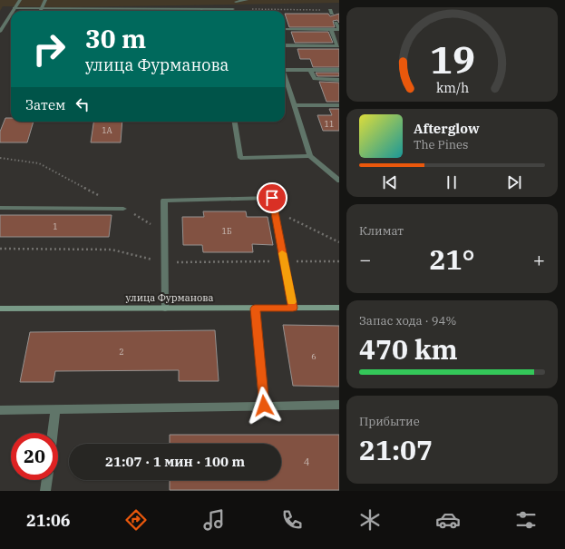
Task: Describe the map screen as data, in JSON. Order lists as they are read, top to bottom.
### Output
{
  "streets": {
    "main road": ["улица Фурманова"]
  },
  "house_numbers": [
    "11",
    "1А",
    "1",
    "1Б",
    "2",
    "6",
    "4"
  ],
  "page": {
    "turn": ["30 m", "улица Фурманова"],
    "then": "Затем",
    "song": ["Afterglow", "The Pines"],
    "tile": [
      "Климат",
      ["Запас хода · 94%", "470 km"],
      ["Прибытие", "21:07"]
    ],
    "heat": ["−", "21°", "+"],
    "limit": "20",
    "trip": "21:07 · 1 мин · 100 m",
    "tabs": "21:06",
    "gauge": ["19", "km/h"]
  }
}
